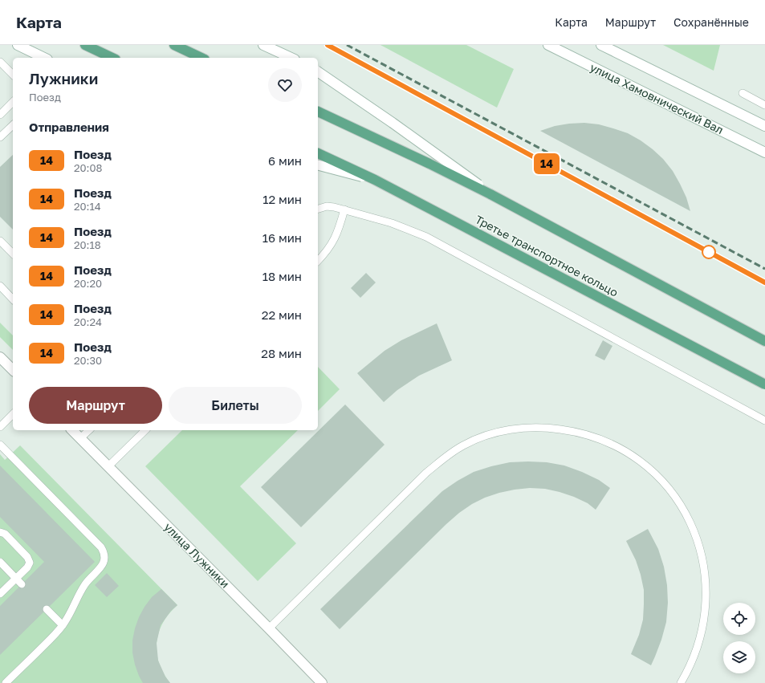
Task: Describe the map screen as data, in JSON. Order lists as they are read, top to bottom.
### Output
{
  "streets": {
    "main road": ["улица Хамовнический Вал", "Третье транспортное кольцо", "улица Лужники"]
  },
  "page": {
    "header": "Карта",
    "nav": ["Карта", "Маршрут", "Сохранённые"],
    "on_map": "14",
    "heading": [
      ["Лужники", "Поезд"],
      "Отправления"
    ],
    "list": [
      {
        "mark": "14",
        "name": "Поезд",
        "note": "20:08",
        "value": "6 мин"
      },
      {
        "mark": "14",
        "name": "Поезд",
        "note": "20:14",
        "value": "12 мин"
      },
      {
        "mark": "14",
        "name": "Поезд",
        "note": "20:18",
        "value": "16 мин"
      },
      {
        "mark": "14",
        "name": "Поезд",
        "note": "20:20",
        "value": "18 мин"
      },
      {
        "mark": "14",
        "name": "Поезд",
        "note": "20:24",
        "value": "22 мин"
      },
      {
        "mark": "14",
        "name": "Поезд",
        "note": "20:30",
        "value": "28 мин"
      }
    ],
    "buttons": ["Маршрут", "Билеты"]
  }
}
